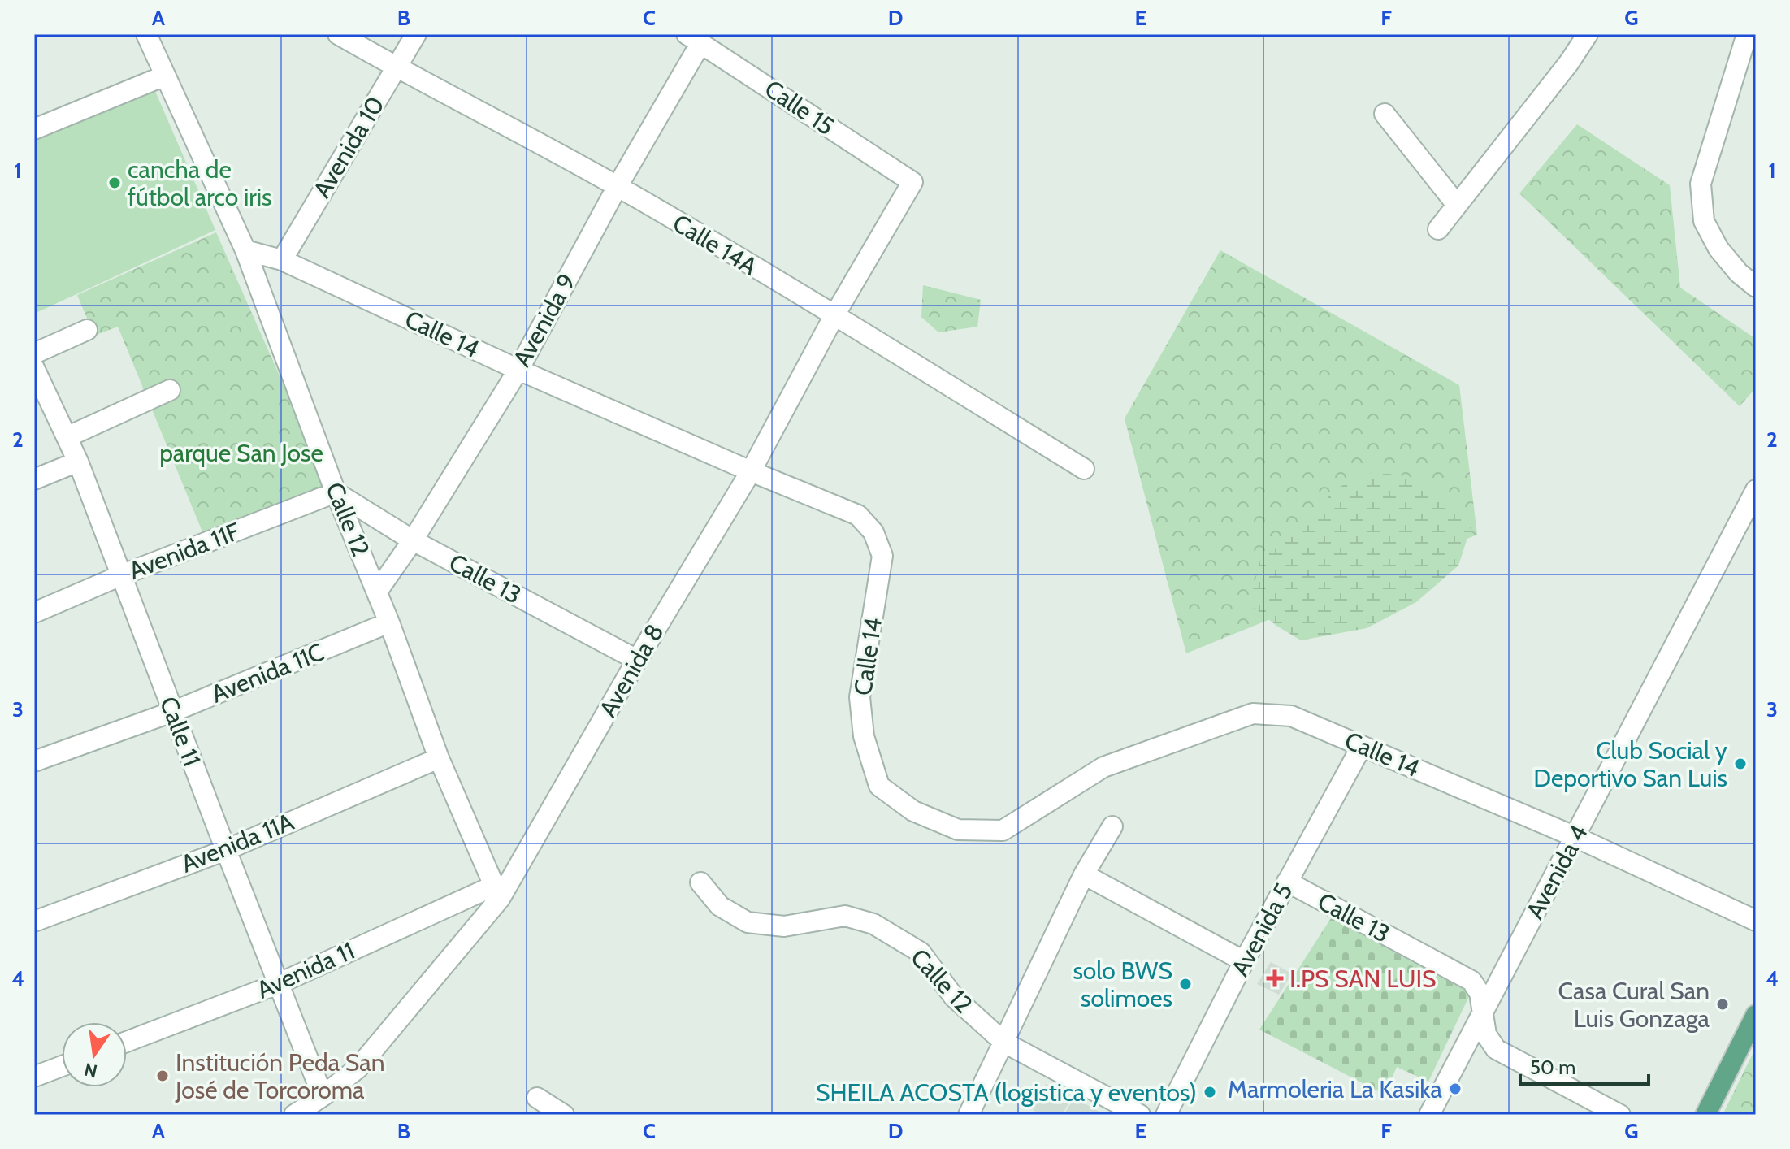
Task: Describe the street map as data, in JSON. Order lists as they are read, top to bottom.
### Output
{
  "streets": {
    "street": [
      "Calle 15",
      "Avenida 10",
      "Calle 14A",
      "Avenida 9",
      "Calle 14",
      "Calle 12",
      "Avenida 11F",
      "Calle 13",
      "Avenida 8",
      "Avenida 11C",
      "Calle 11",
      "Avenida 11A",
      "Avenida 4",
      "Avenida 5",
      "Avenida 11"
    ]
  },
  "crossings": [
    ["Calle 15", "Avenida 9"],
    ["Calle 15", "Avenida 8"],
    ["Avenida 10", "Calle 14A"],
    ["Avenida 10", "Calle 14"],
    ["Calle 14A", "Avenida 9"],
    ["Calle 14A", "Avenida 8"],
    ["Avenida 9", "Calle 14"],
    ["Avenida 9", "Calle 12"],
    ["Avenida 9", "Calle 13"],
    ["Calle 14", "Calle 12"],
    ["Calle 14", "Avenida 8"],
    ["Calle 14", "Avenida 4"],
    ["Calle 14", "Avenida 5"],
    ["Calle 12", "Avenida 11F"],
    ["Calle 12", "Calle 13"],
    ["Calle 12", "Avenida 8"],
    ["Calle 12", "Avenida 11C"],
    ["Calle 12", "Avenida 11A"],
    ["Calle 12", "Avenida 11"],
    ["Avenida 11F", "Calle 13"],
    ["Avenida 11F", "Calle 11"],
    ["Calle 13", "Avenida 8"],
    ["Calle 13", "Avenida 4"],
    ["Calle 13", "Avenida 5"],
    ["Avenida 8", "Calle 11"],
    ["Avenida 8", "Avenida 11"],
    ["Avenida 11C", "Calle 11"],
    ["Calle 11", "Avenida 11A"],
    ["Calle 11", "Avenida 11"]
  ],
  "parks": ["parque San Jose"],
  "places": {
    "other": [
      "cancha de fútbol arco iris",
      "Club Social y Deportivo San Luis",
      "solo BWS solimoes",
      "Casa Cural San Luis Gonzaga",
      "Institución Peda San José de Torcoroma",
      "Marmoleria La Kasika",
      "SHEILA ACOSTA (logistica y eventos)"
    ],
    "health": ["I.PS SAN LUIS"]
  },
  "scale_bar": "50 m",
  "north": "bottom",
  "grid": {
    "columns": [
      "A",
      "B",
      "C",
      "D",
      "E",
      "F",
      "G"
    ],
    "rows": [
      "1",
      "2",
      "3",
      "4"
    ]
  }
}
